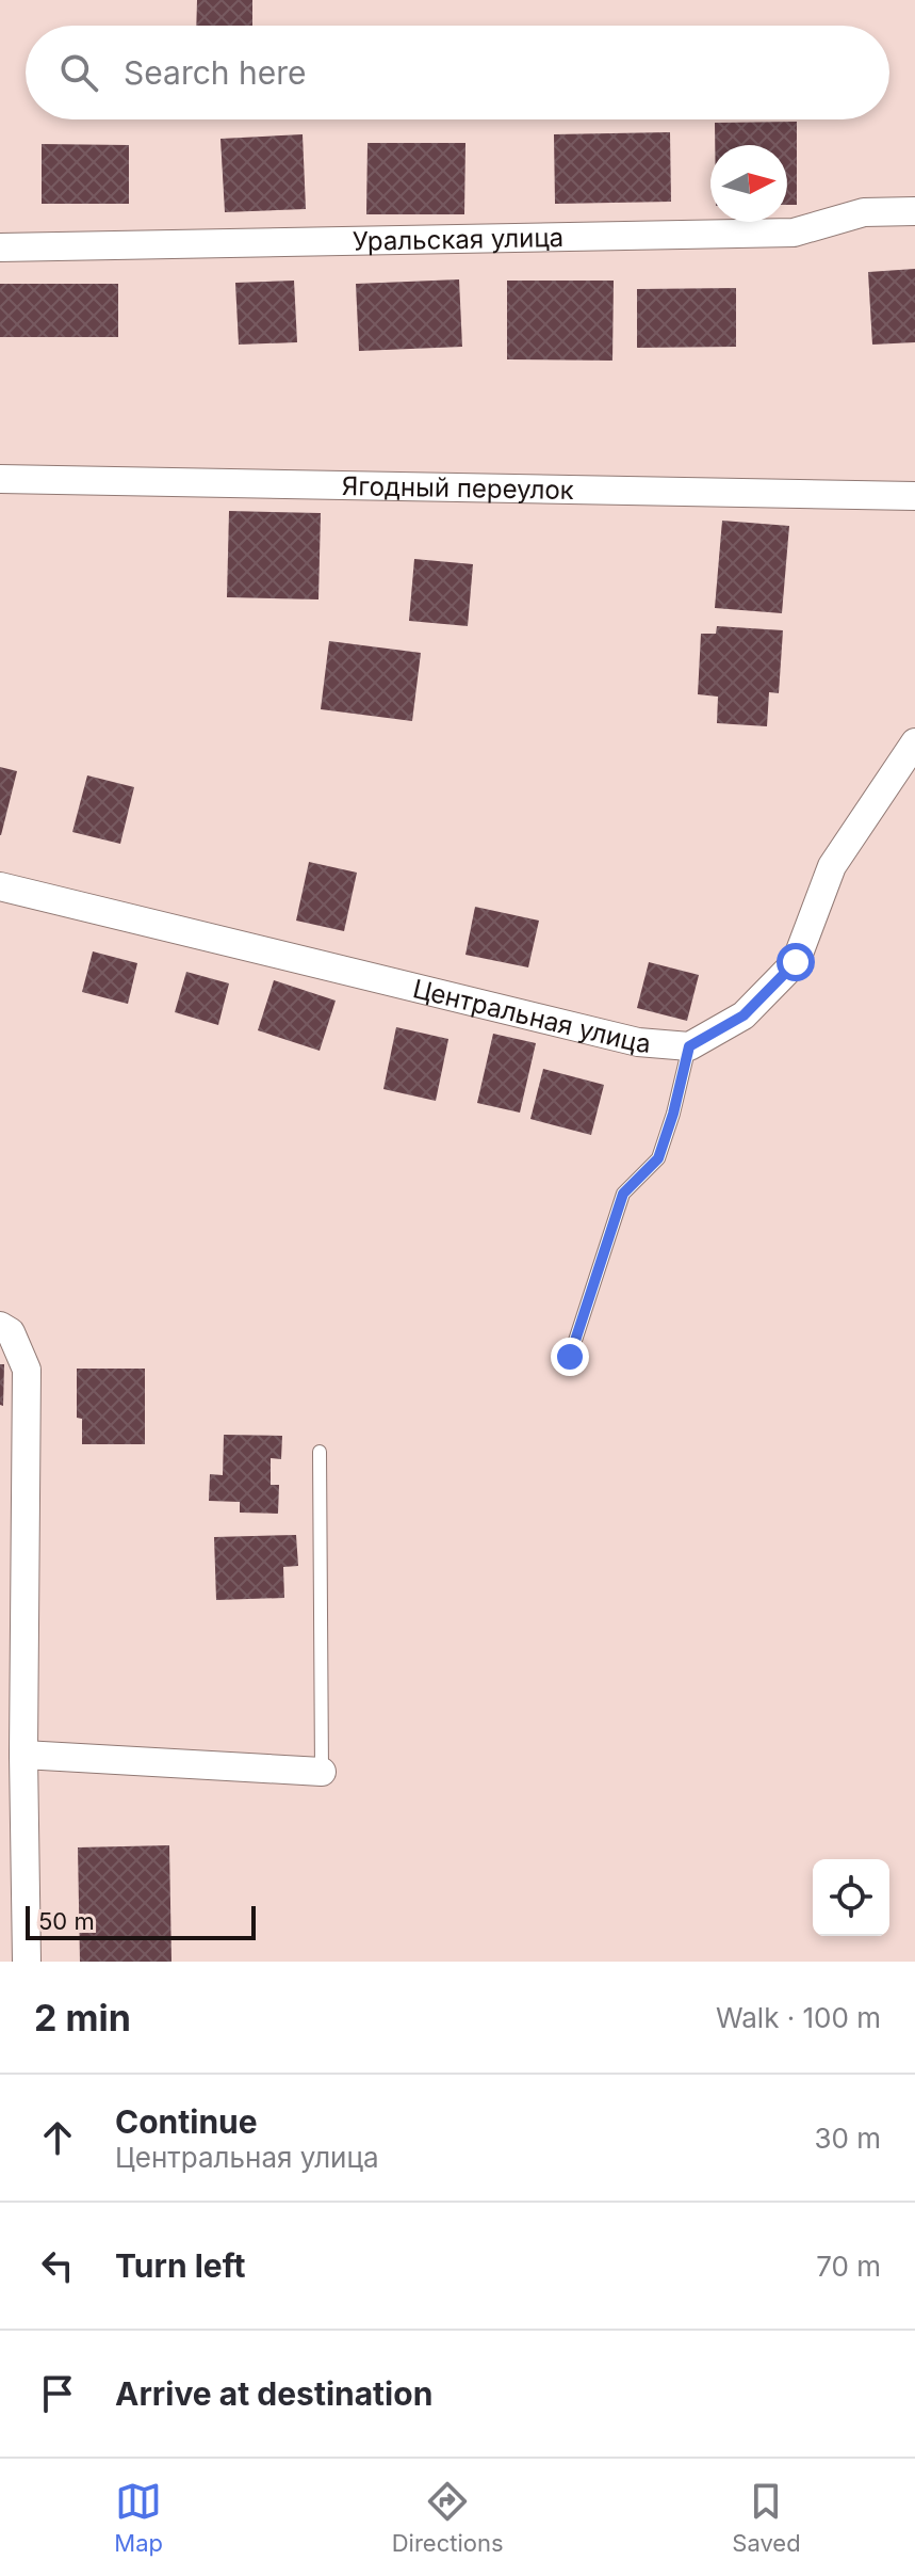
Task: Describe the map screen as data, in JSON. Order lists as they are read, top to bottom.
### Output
{
  "streets": {
    "street": ["Уральская улица", "Ягодный переулок", "Центральная улица"]
  },
  "scale_bar": "50 m",
  "north": "right",
  "page": {
    "search": "Search here",
    "scale": "50 m",
    "heading": ["2 min", "Walk · 100 m"],
    "list": [
      ["Continue", "Центральная улица", "30 m"],
      ["Turn left", "70 m"],
      "Arrive at destination"
    ],
    "nav": ["Map", "Directions", "Saved"]
  }
}
